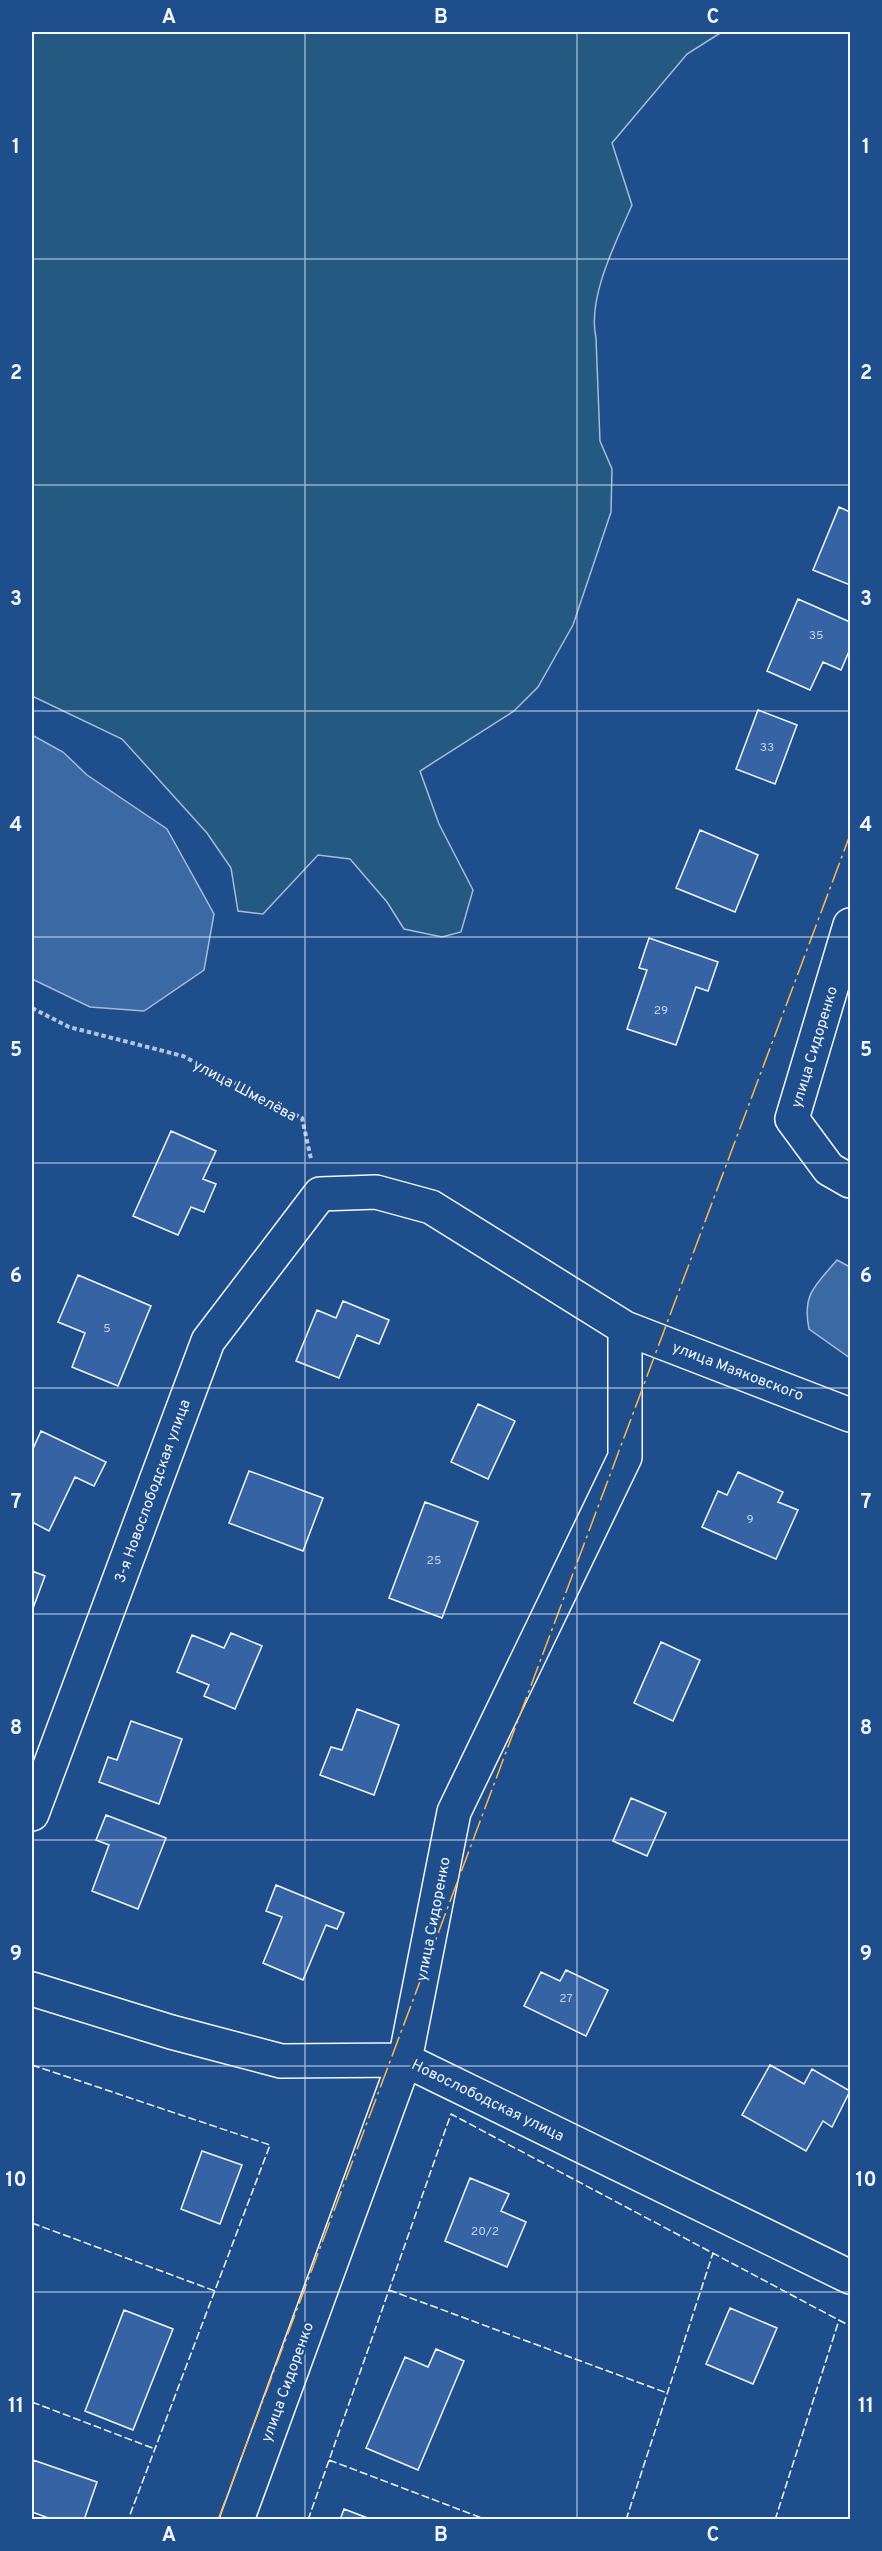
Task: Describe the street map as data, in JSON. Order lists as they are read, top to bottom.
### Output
{
  "streets": {
    "street": [
      "улица Сидоренко",
      "улица Маяковского",
      "3-я Новослободская улица",
      "Новослободская улица"
    ],
    "path": ["улица Шмелёва"]
  },
  "crossings": [
    ["улица Сидоренко", "улица Маяковского"],
    ["улица Сидоренко", "Новослободская улица"],
    ["улица Шмелёва", "3-я Новослободская улица"]
  ],
  "house_numbers": [
    "35",
    "33",
    "29",
    "5",
    "9",
    "25",
    "27",
    "20/2"
  ],
  "grid": {
    "columns": ["A", "B", "C"],
    "rows": [
      "1",
      "2",
      "3",
      "4",
      "5",
      "6",
      "7",
      "8",
      "9",
      "10",
      "11"
    ]
  }
}
